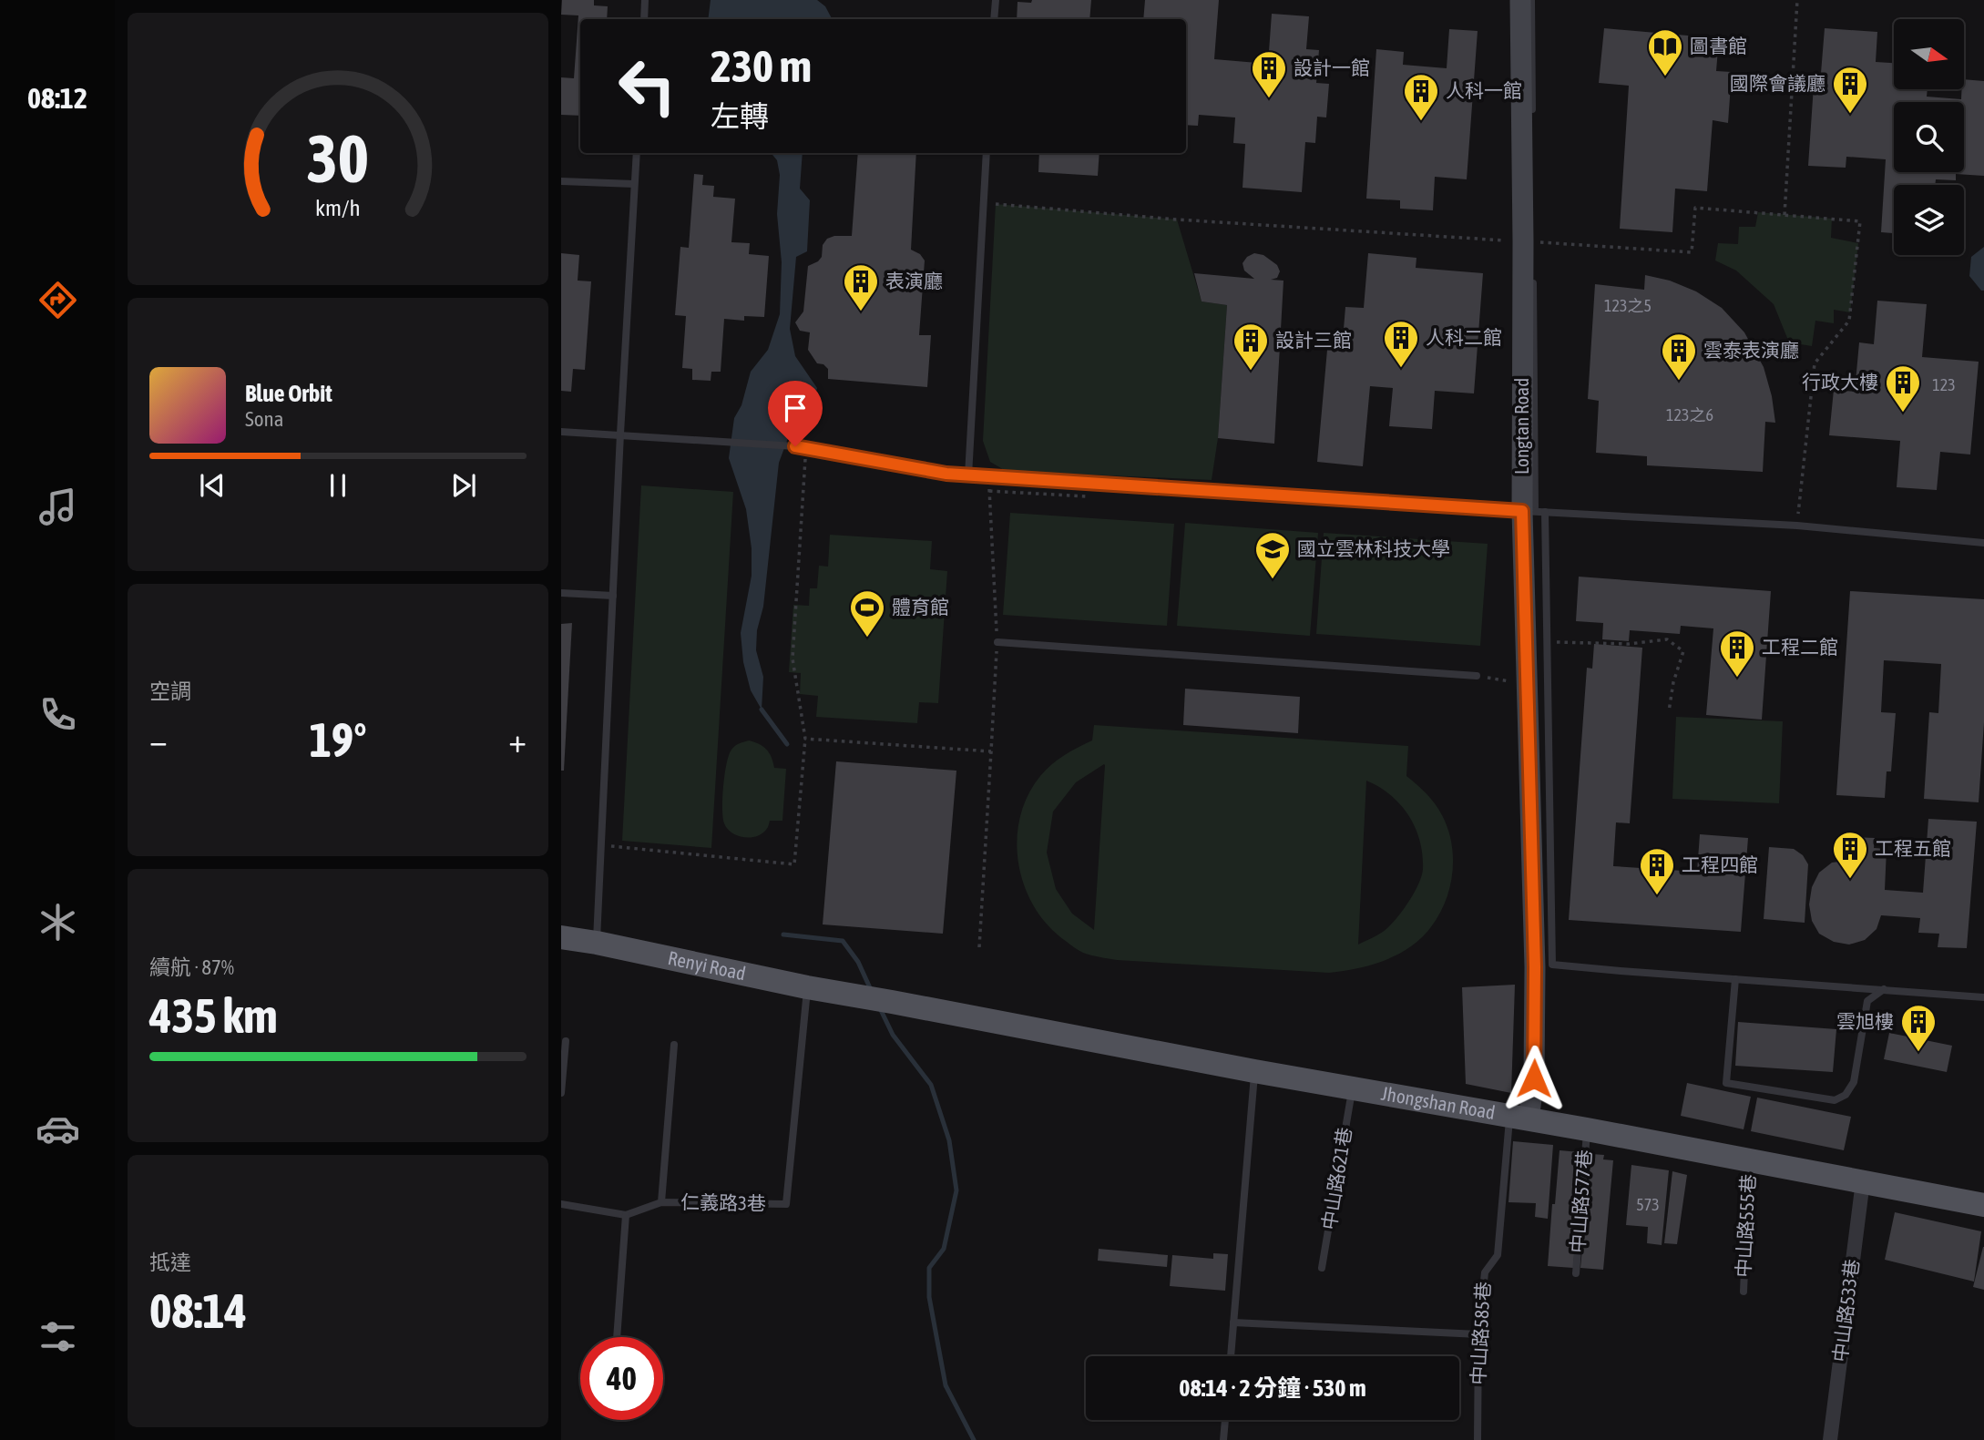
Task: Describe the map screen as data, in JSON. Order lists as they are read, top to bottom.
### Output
{
  "streets": {
    "main road": ["Renyi Road", "Jhongshan Road"],
    "street": ["Longtan Road", "中山路533巷"],
    "lane": [
      "中山路621巷",
      "中山路577巷",
      "仁義路3巷",
      "中山路555巷",
      "中山路585巷"
    ]
  },
  "crossings": [
    ["Longtan Road", "Jhongshan Road"],
    ["Longtan Road", "中山路585巷"],
    ["Renyi Road", "Jhongshan Road"],
    ["Renyi Road", "仁義路3巷"],
    ["Jhongshan Road", "中山路621巷"],
    ["Jhongshan Road", "中山路577巷"],
    ["Jhongshan Road", "中山路555巷"],
    ["Jhongshan Road", "中山路533巷"],
    ["Jhongshan Road", "中山路585巷"]
  ],
  "places": {
    "library": ["圖書館"],
    "building": [
      "設計一館",
      "國際會議廳",
      "人科一館",
      "表演廳",
      "人科二館",
      "設計三館",
      "雲泰表演廳",
      "行政大樓",
      "工程二館",
      "工程五館",
      "工程四館",
      "雲旭樓"
    ],
    "school or university": ["國立雲林科技大學"],
    "sports": ["體育館"]
  },
  "house_numbers": [
    "123之5",
    "123",
    "123之6",
    "573"
  ],
  "north": "right",
  "page": {
    "tabs": "08:12",
    "turn": ["230 m", "左轉"],
    "song": ["Blue Orbit", "Sona"],
    "tile": [
      "空調",
      ["續航 · 87%", "435 km"],
      ["抵達", "08:14"]
    ],
    "heat": ["−", "19°", "+"],
    "limit": "40",
    "trip": "08:14 · 2 分鐘 · 530 m",
    "gauge": ["30", "km/h"]
  }
}
